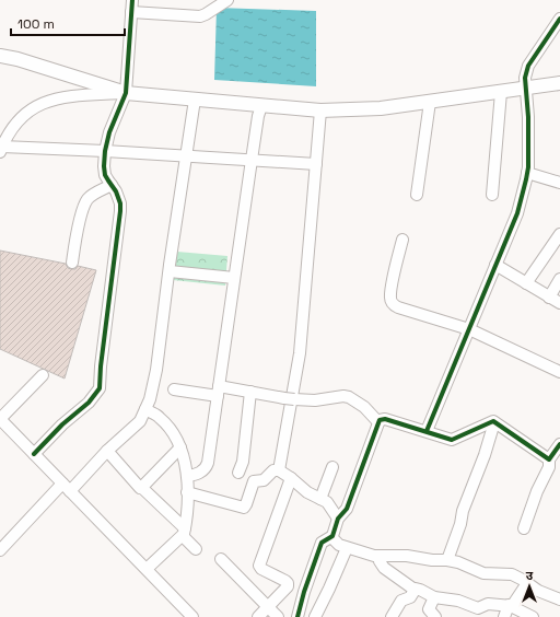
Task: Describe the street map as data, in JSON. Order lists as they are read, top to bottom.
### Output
{
  "scale_bar": "100 m",
  "north": "top"
}
